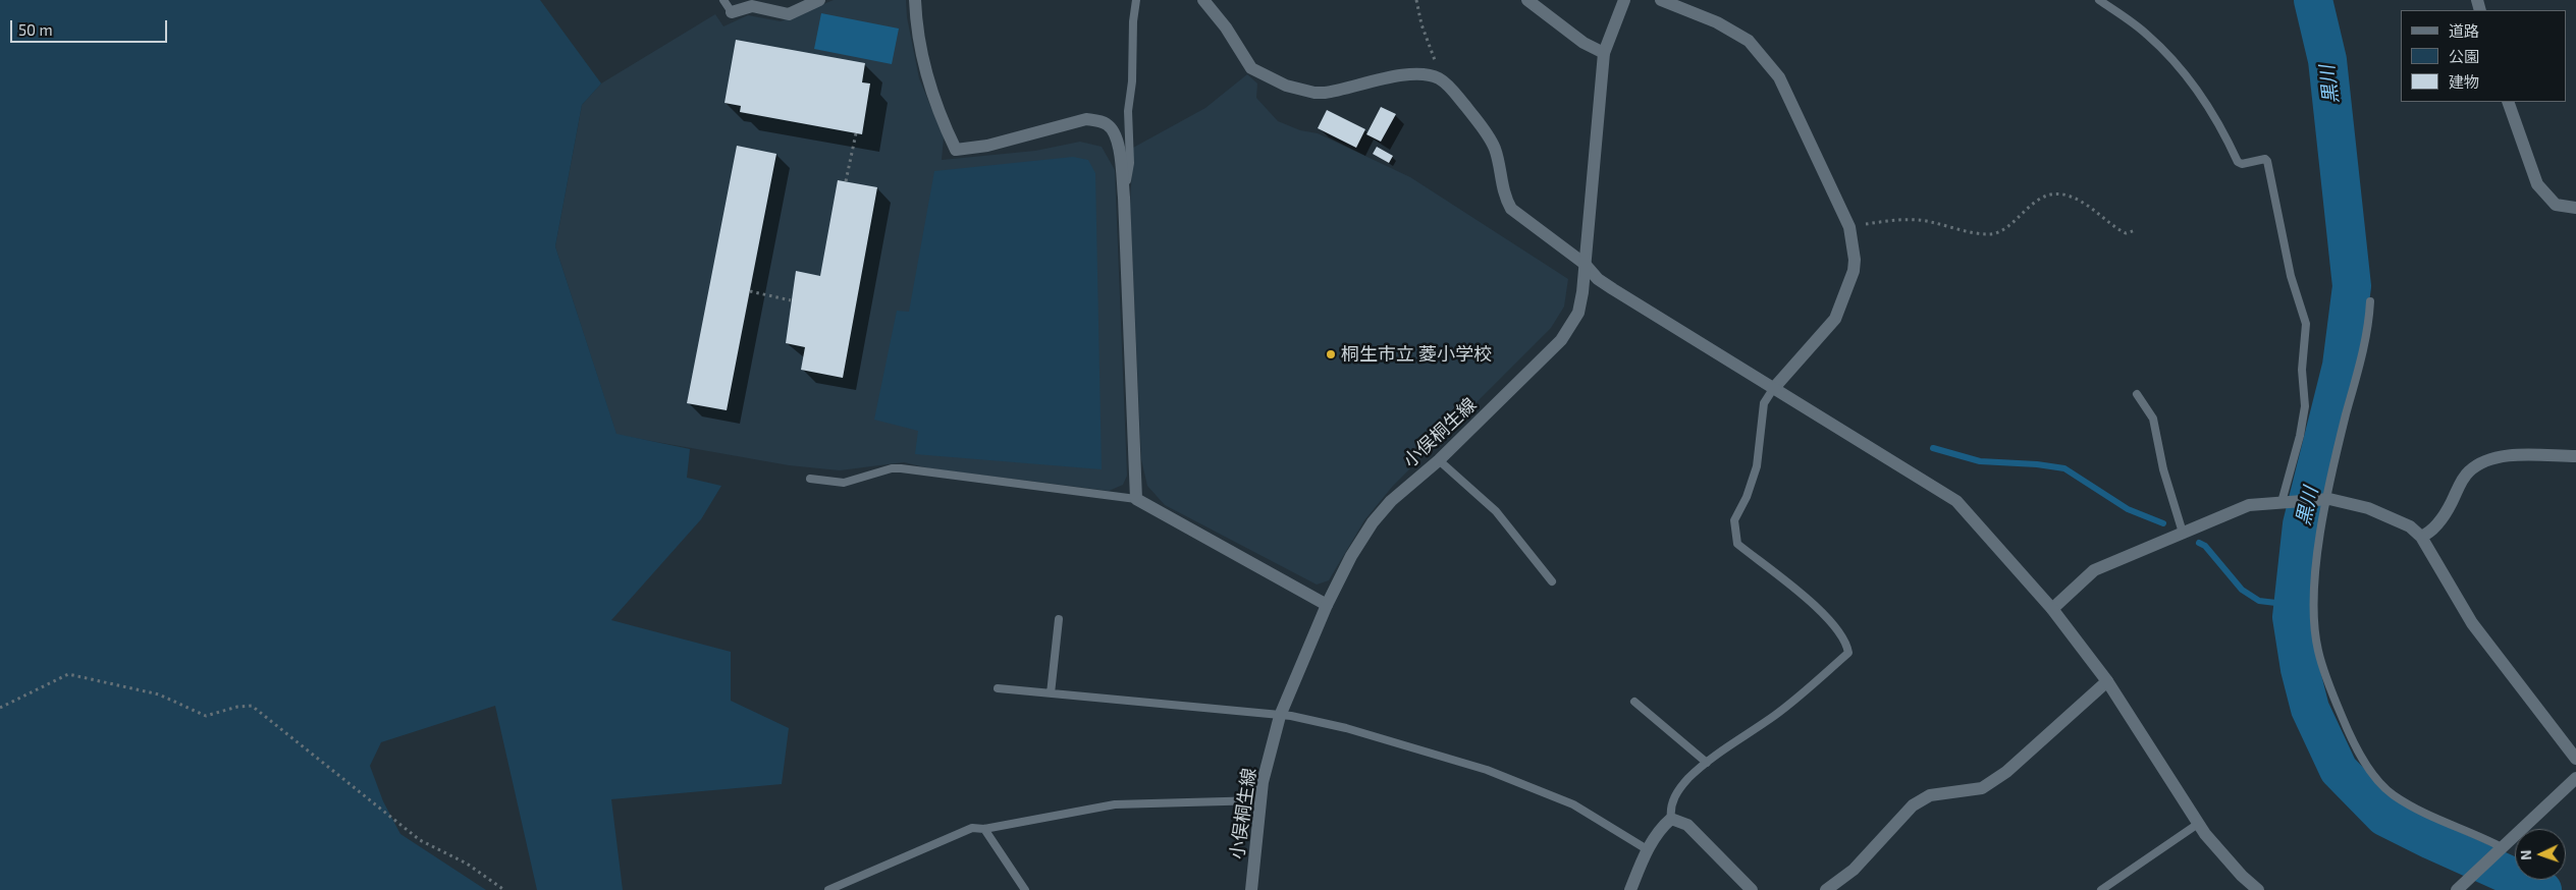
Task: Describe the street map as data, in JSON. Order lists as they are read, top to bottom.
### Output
{
  "streets": {
    "street": ["小俣桐生線"]
  },
  "water": ["黒川"],
  "places": ["桐生市立 菱小学校"],
  "legend": ["道路", "公園", "建物"],
  "scale_bar": "50 m",
  "north": "left"
}
